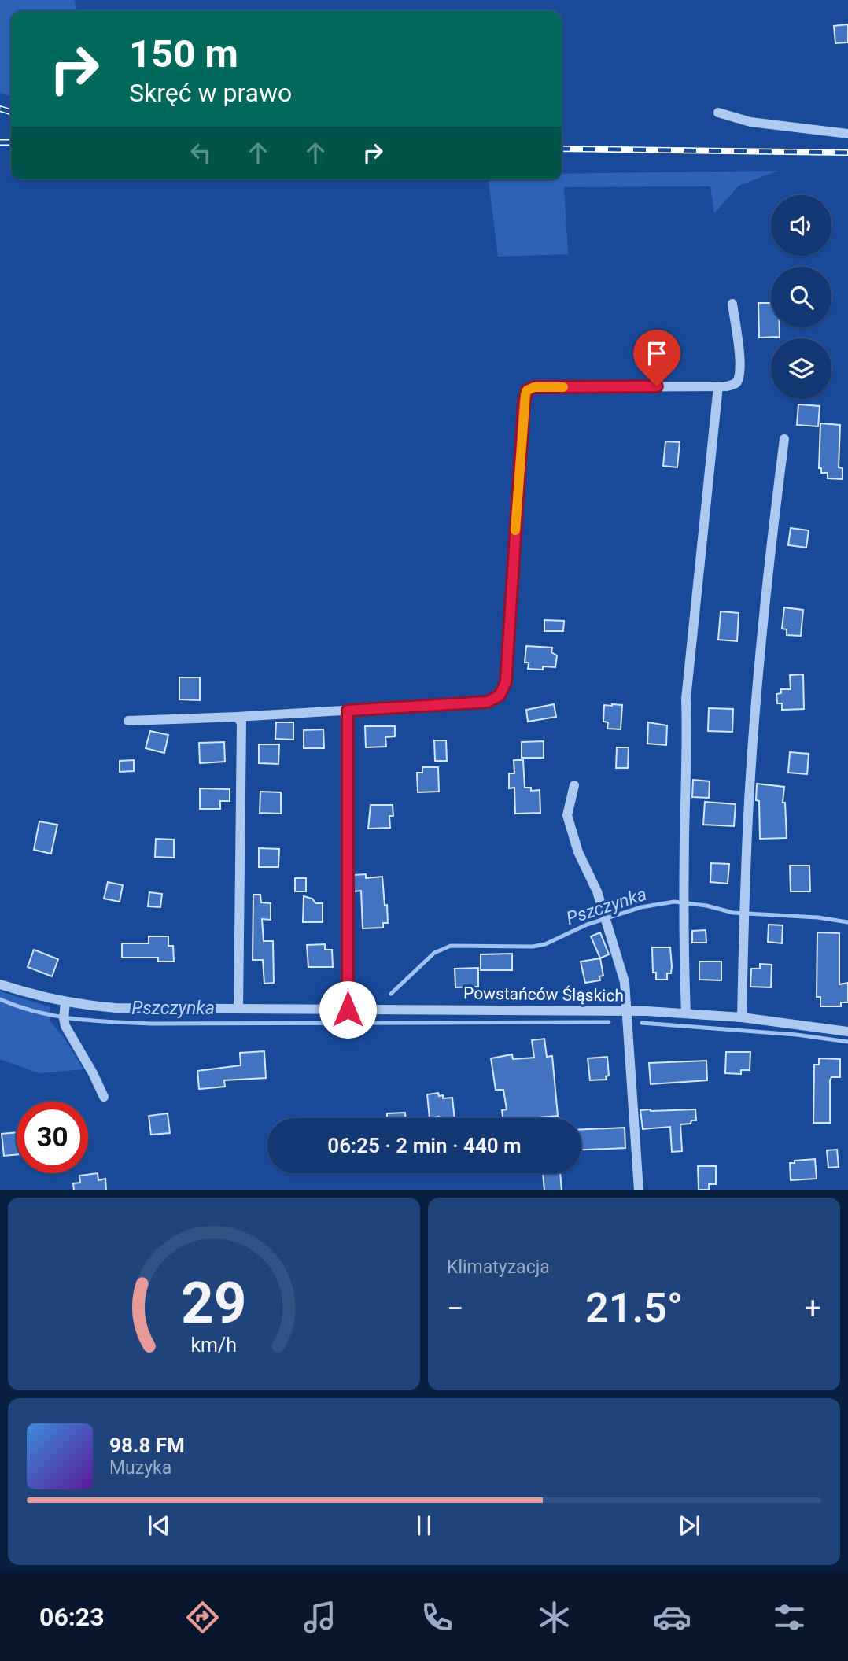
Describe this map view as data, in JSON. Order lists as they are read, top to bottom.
{
  "streets": {
    "street": ["Powstańców Śląskich"]
  },
  "water": ["Pszczynka"],
  "page": {
    "turn": ["150 m", "Skręć w prawo"],
    "limit": "30",
    "trip": "06:25 · 2 min · 440 m",
    "tile": "Klimatyzacja",
    "heat": ["−", "21.5°", "+"],
    "song": ["98.8 FM", "Muzyka"],
    "tabs": "06:23",
    "gauge": ["29", "km/h"]
  }
}
